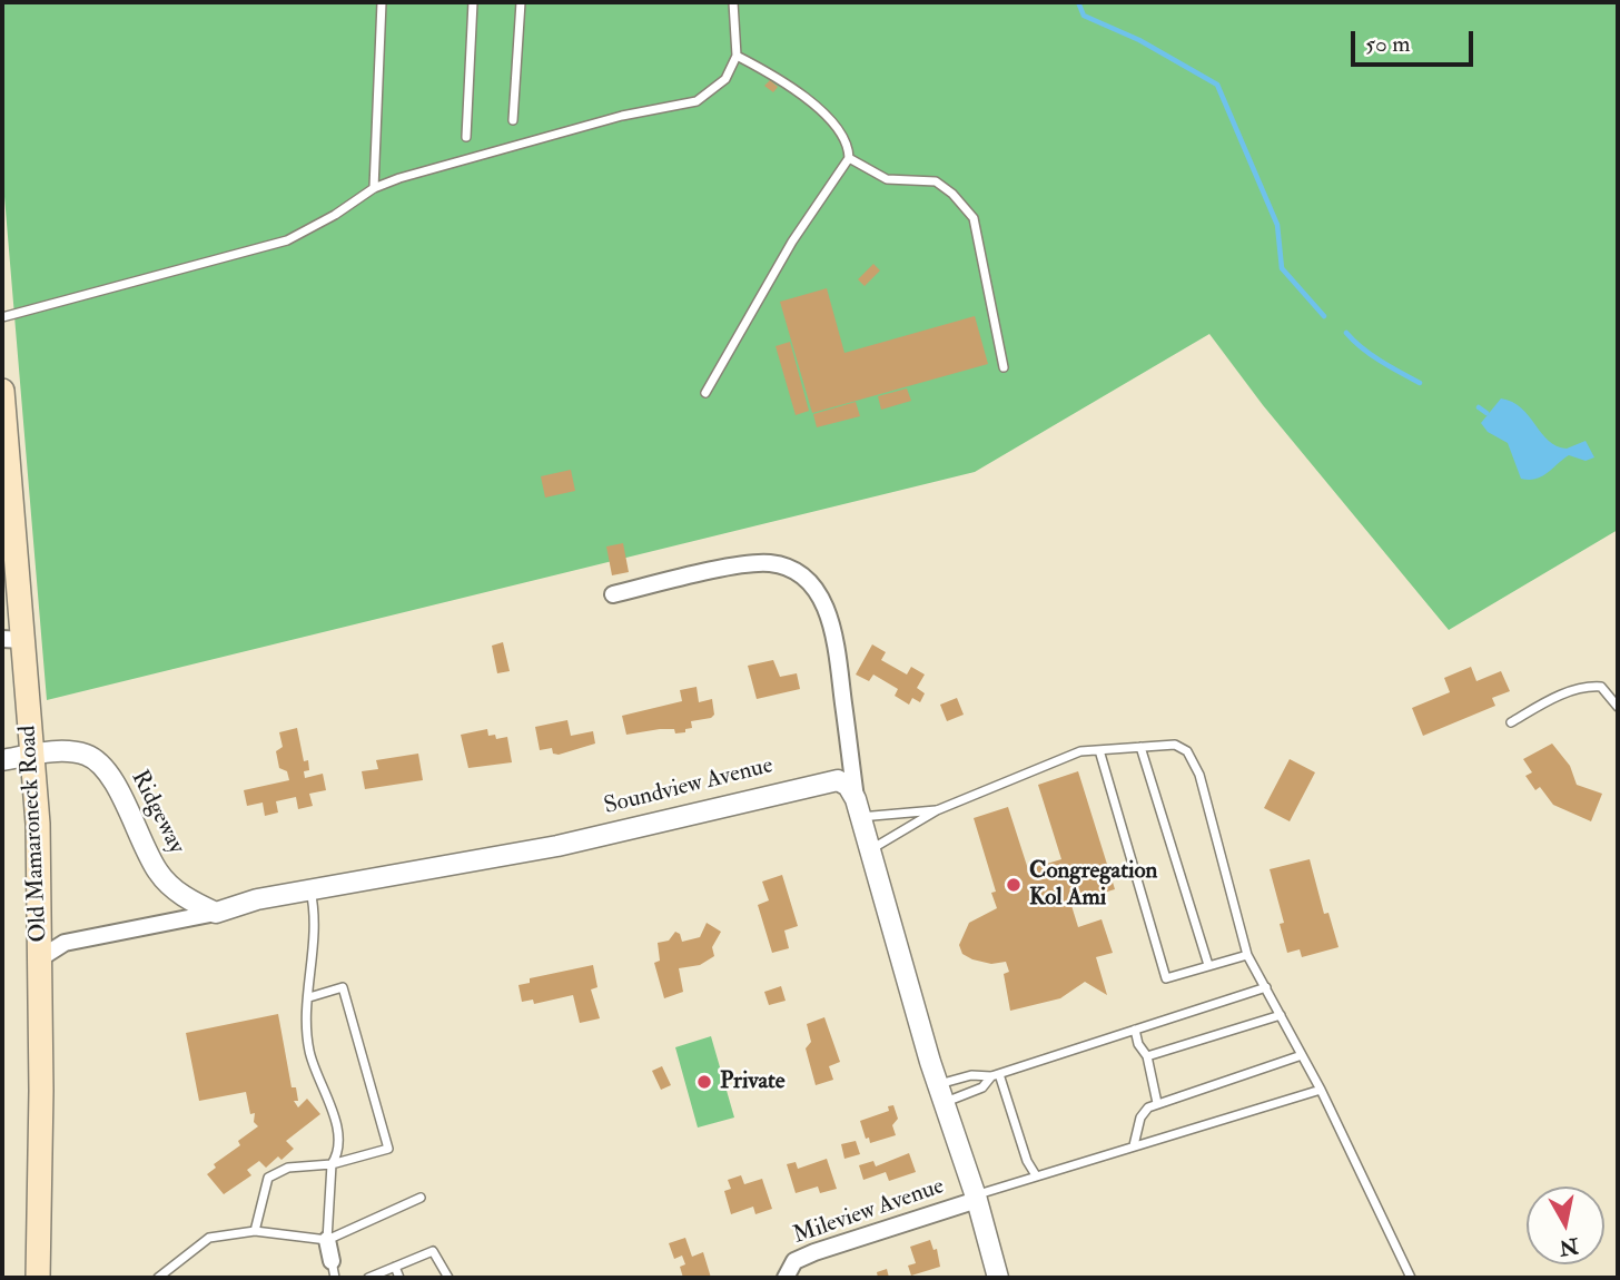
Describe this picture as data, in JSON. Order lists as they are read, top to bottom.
{
  "streets": {
    "main road": ["Old Mamaroneck Road"],
    "street": ["Soundview Avenue", "Ridgeway", "Mileview Avenue"]
  },
  "crossings": [
    ["Soundview Avenue", "Ridgeway"],
    ["Soundview Avenue", "Old Mamaroneck Road"],
    ["Ridgeway", "Old Mamaroneck Road"]
  ],
  "places": ["Congregation Kol Ami", "Private"],
  "scale_bar": "50 m",
  "north": "bottom"
}
